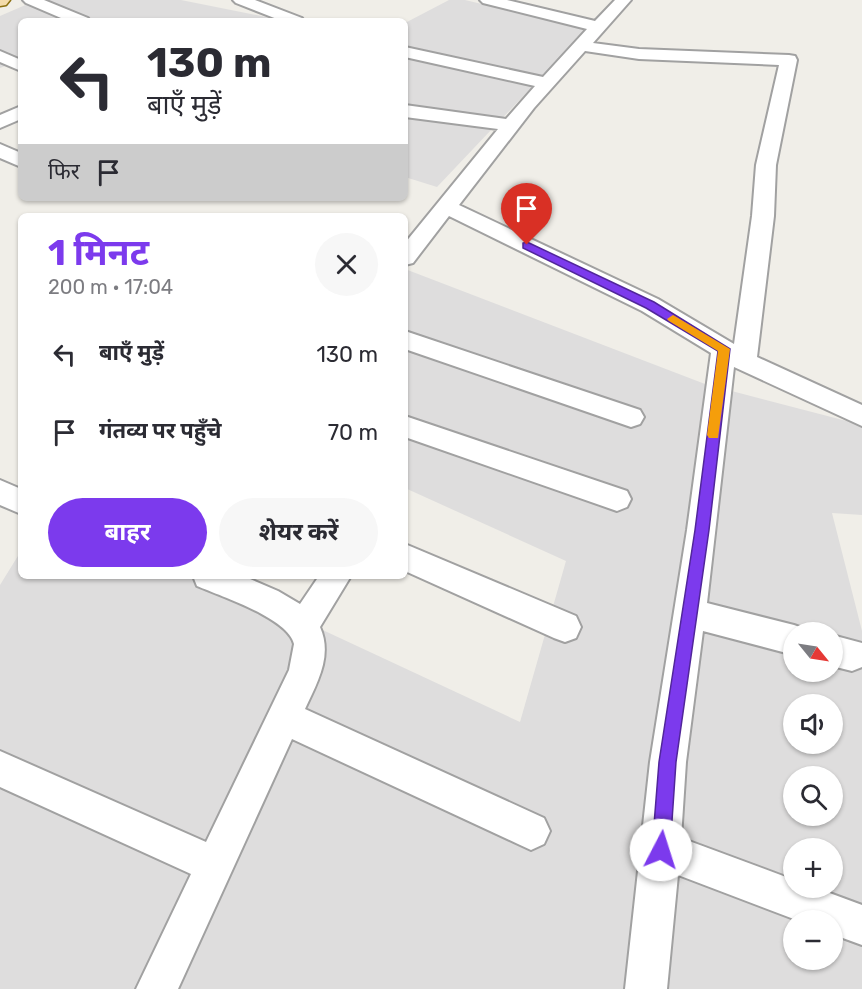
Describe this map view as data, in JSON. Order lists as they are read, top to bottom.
{
  "north": "bottom right",
  "page": {
    "turn": ["130 m", "बाएँ मुड़ें"],
    "then": "फिर",
    "heading": ["1 मिनट", "200 m · 17:04"],
    "list": [
      {
        "name": "बाएँ मुड़ें",
        "value": "130 m"
      },
      {
        "name": "गंतव्य पर पहुँचे",
        "value": "70 m"
      }
    ],
    "buttons": ["बाहर", "शेयर करें"],
    "map_buttons": ["+", "−"]
  }
}
